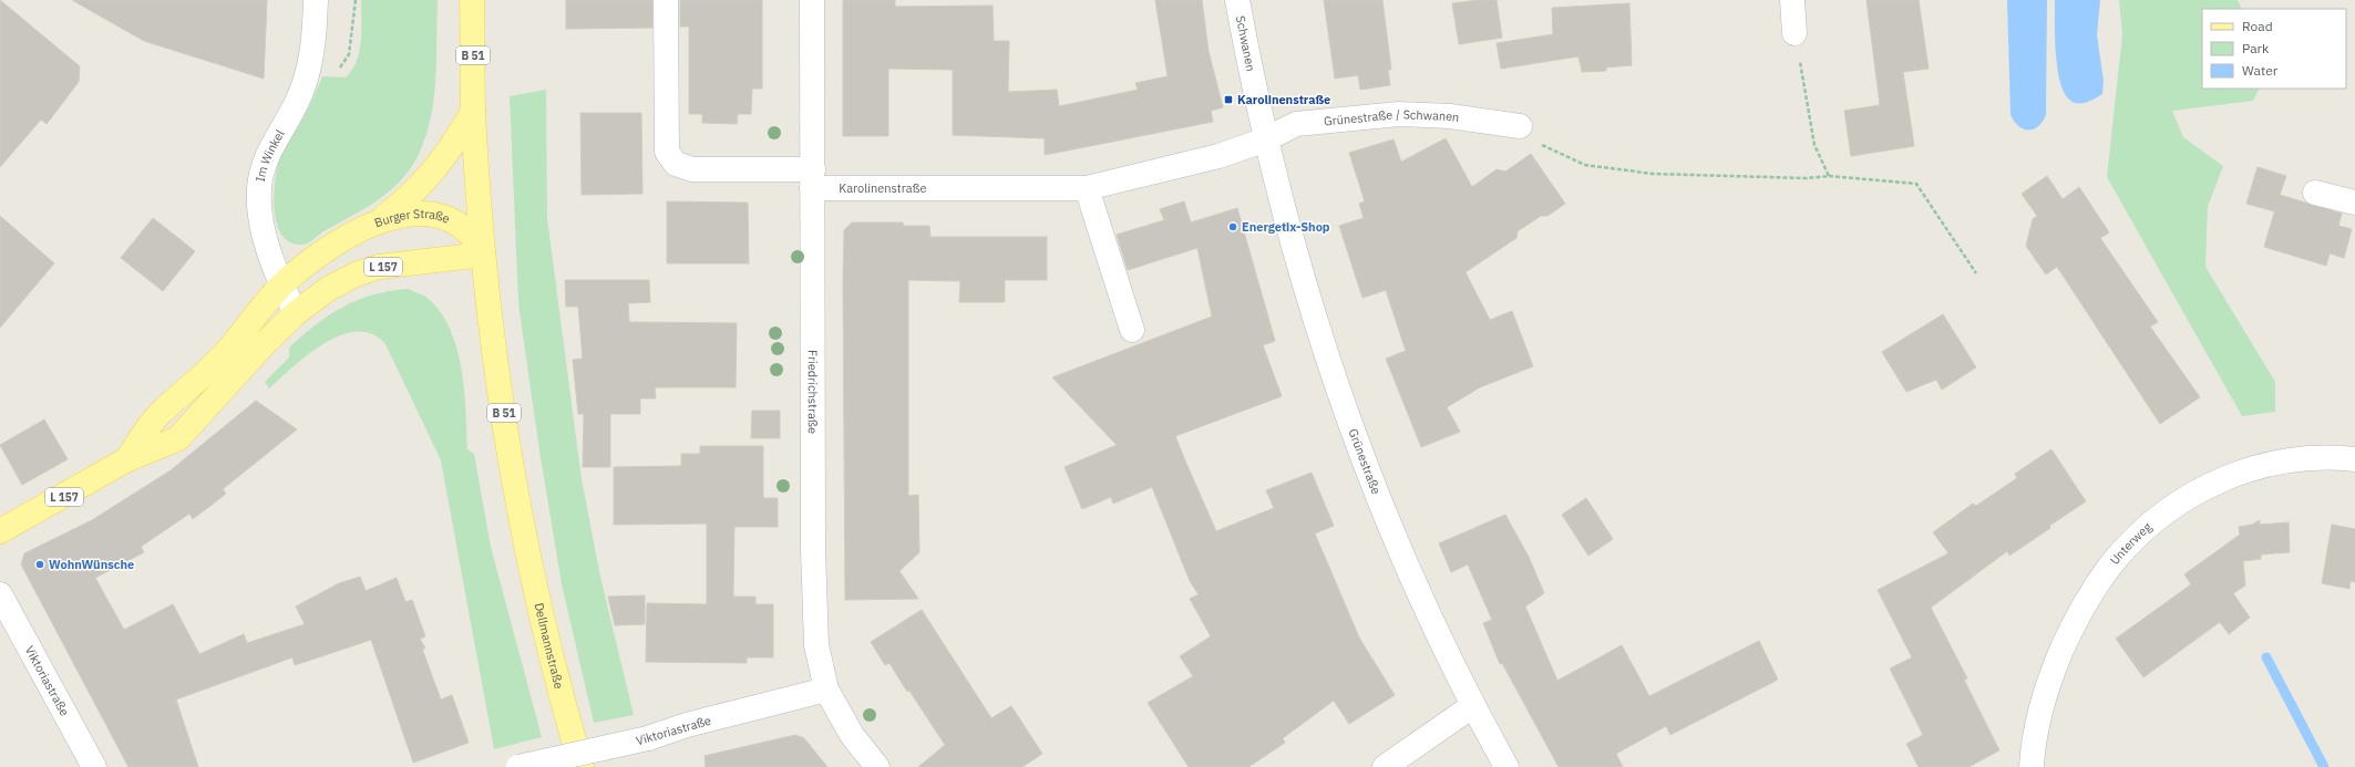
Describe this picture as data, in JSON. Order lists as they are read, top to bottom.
{
  "streets": {
    "main road": [
      "B 51",
      "Burger Straße",
      "L 157",
      "Dellmannstraße"
    ],
    "street": [
      "Schwanen",
      "Grünestraße / Schwanen",
      "Im Winkel",
      "Karolinenstraße",
      "Friedrichstraße",
      "Grünestraße",
      "Unterweg",
      "Viktoriastraße"
    ]
  },
  "crossings": [
    ["Schwanen", "Grünestraße / Schwanen"],
    ["Schwanen", "Karolinenstraße"],
    ["Schwanen", "Grünestraße"],
    ["B 51", "Burger Straße"],
    ["B 51", "Dellmannstraße"],
    ["Grünestraße / Schwanen", "Karolinenstraße"],
    ["Grünestraße / Schwanen", "Grünestraße"],
    ["Im Winkel", "Burger Straße"],
    ["Karolinenstraße", "Friedrichstraße"],
    ["Karolinenstraße", "Grünestraße"],
    ["Burger Straße", "Dellmannstraße"],
    ["Friedrichstraße", "Viktoriastraße"]
  ],
  "places": {
    "transit": ["Karolinenstraße"],
    "other": ["Energetix-Shop", "WohnWünsche"]
  },
  "legend": ["Road", "Park", "Water"]
}
